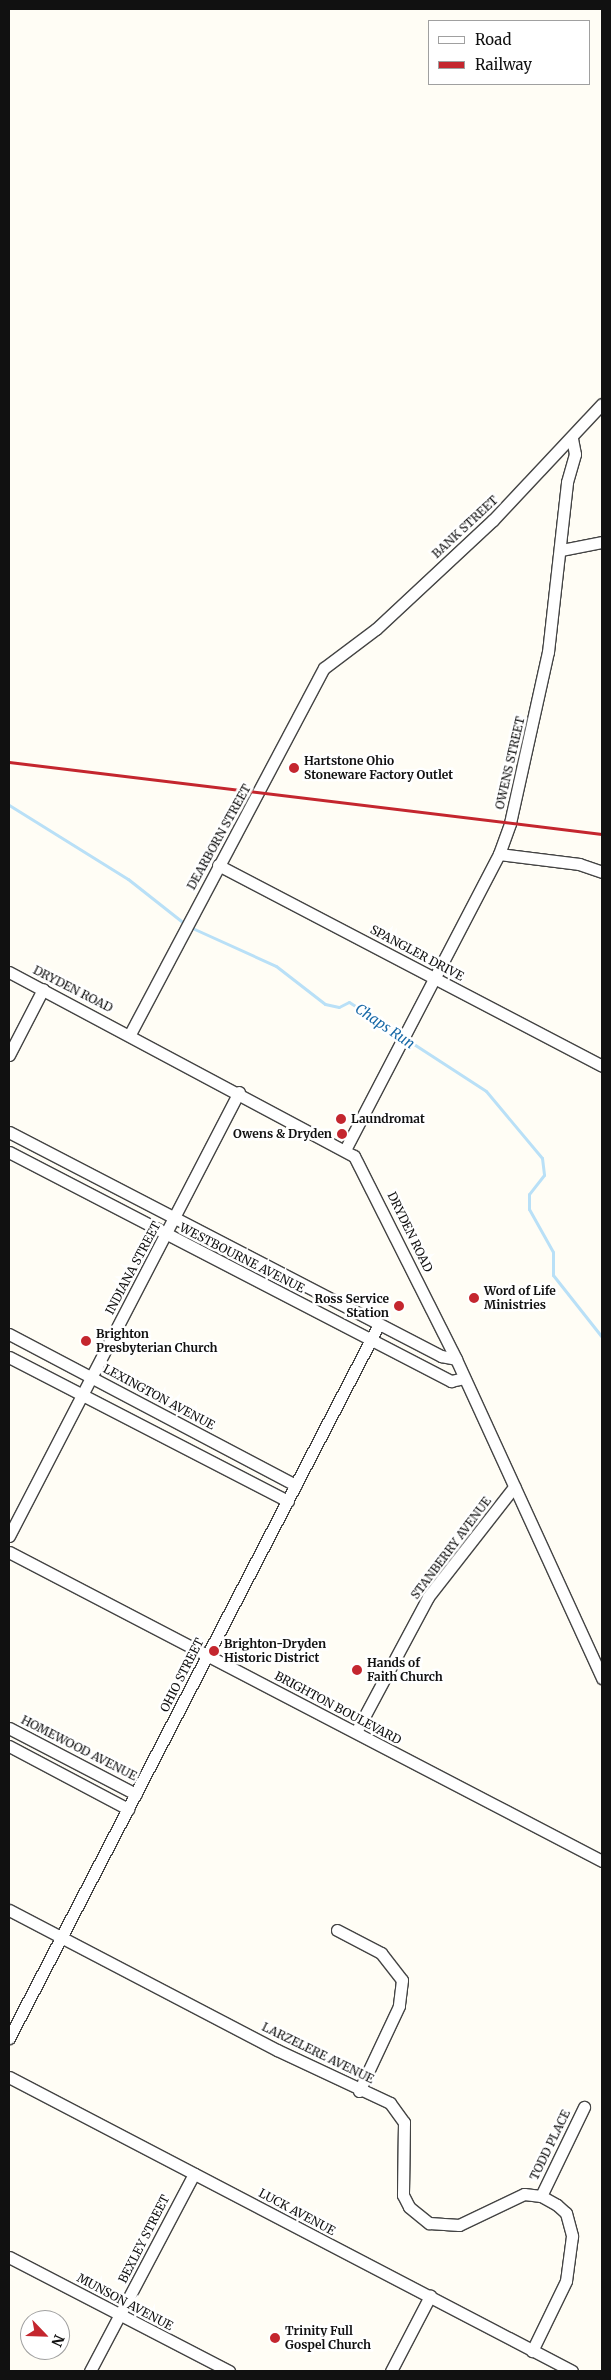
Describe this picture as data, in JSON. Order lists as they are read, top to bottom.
{
  "streets": {
    "street": [
      "BANK STREET",
      "OWENS STREET",
      "DEARBORN STREET",
      "SPANGLER DRIVE",
      "DRYDEN ROAD",
      "WESTBOURNE AVENUE",
      "INDIANA STREET",
      "LEXINGTON AVENUE",
      "STANBERRY AVENUE",
      "OHIO STREET",
      "BRIGHTON BOULEVARD",
      "HOMEWOOD AVENUE",
      "LARZELERE AVENUE",
      "TODD PLACE",
      "LUCK AVENUE",
      "BEXLEY STREET",
      "MUNSON AVENUE"
    ]
  },
  "crossings": [
    ["BANK STREET", "OWENS STREET"],
    ["BANK STREET", "DEARBORN STREET"],
    ["OWENS STREET", "SPANGLER DRIVE"],
    ["OWENS STREET", "DRYDEN ROAD"],
    ["DEARBORN STREET", "SPANGLER DRIVE"],
    ["DEARBORN STREET", "DRYDEN ROAD"],
    ["DRYDEN ROAD", "WESTBOURNE AVENUE"],
    ["DRYDEN ROAD", "INDIANA STREET"],
    ["DRYDEN ROAD", "STANBERRY AVENUE"],
    ["WESTBOURNE AVENUE", "INDIANA STREET"],
    ["WESTBOURNE AVENUE", "OHIO STREET"],
    ["INDIANA STREET", "LEXINGTON AVENUE"],
    ["LEXINGTON AVENUE", "OHIO STREET"],
    ["STANBERRY AVENUE", "BRIGHTON BOULEVARD"],
    ["OHIO STREET", "BRIGHTON BOULEVARD"],
    ["OHIO STREET", "HOMEWOOD AVENUE"],
    ["OHIO STREET", "LARZELERE AVENUE"],
    ["LARZELERE AVENUE", "TODD PLACE"],
    ["LUCK AVENUE", "BEXLEY STREET"],
    ["BEXLEY STREET", "MUNSON AVENUE"]
  ],
  "water": ["Chaps Run"],
  "places": [
    "Hartstone Ohio Stoneware Factory Outlet",
    "Laundromat",
    "Owens & Dryden",
    "Word of Life Ministries",
    "Ross Service Station",
    "Brighton Presbyterian Church",
    "Brighton-Dryden Historic District",
    "Hands of Faith Church",
    "Trinity Full Gospel Church"
  ],
  "legend": ["Road", "Railway"],
  "north": "bottom right"
}
